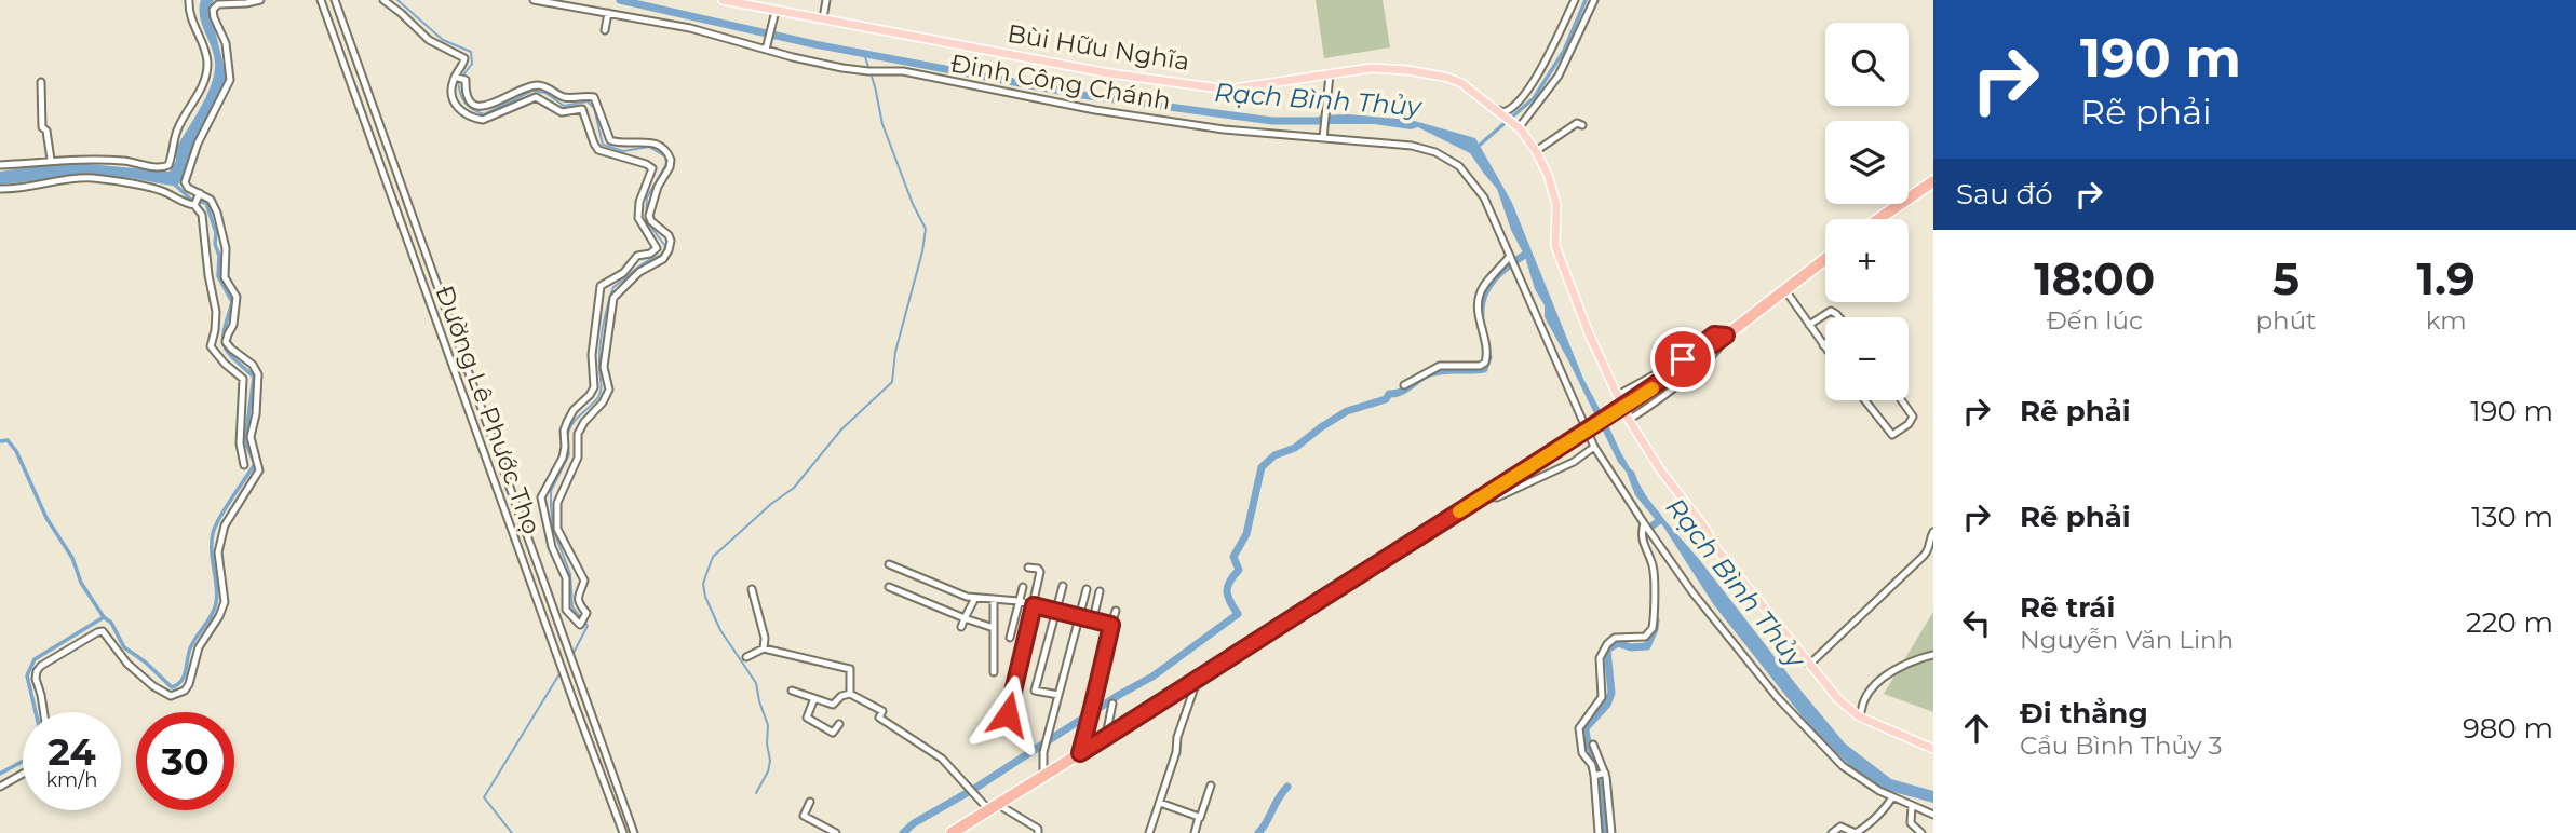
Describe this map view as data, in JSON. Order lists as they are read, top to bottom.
{
  "streets": {
    "main road": ["Bùi Hữu Nghĩa"],
    "street": ["Đinh Công Chánh", "Đường Lê Phước Thọ"]
  },
  "water": ["Rạch Bình Thủy"],
  "page": {
    "turn": ["190 m", "Rẽ phải"],
    "map_buttons": ["+", "−"],
    "then": "Sau đó",
    "eta": [
      "18:00",
      "Đến lúc",
      "5",
      "phút",
      "1.9",
      "km"
    ],
    "list": [
      {
        "name": "Rẽ phải",
        "value": "190 m"
      },
      {
        "name": "Rẽ phải",
        "value": "130 m"
      },
      {
        "name": "Rẽ trái",
        "note": "Nguyễn Văn Linh",
        "value": "220 m"
      },
      {
        "name": "Đi thẳng",
        "note": "Cầu Bình Thủy 3",
        "value": "980 m"
      }
    ],
    "speed": "24 km/h",
    "limit": "30"
  }
}
